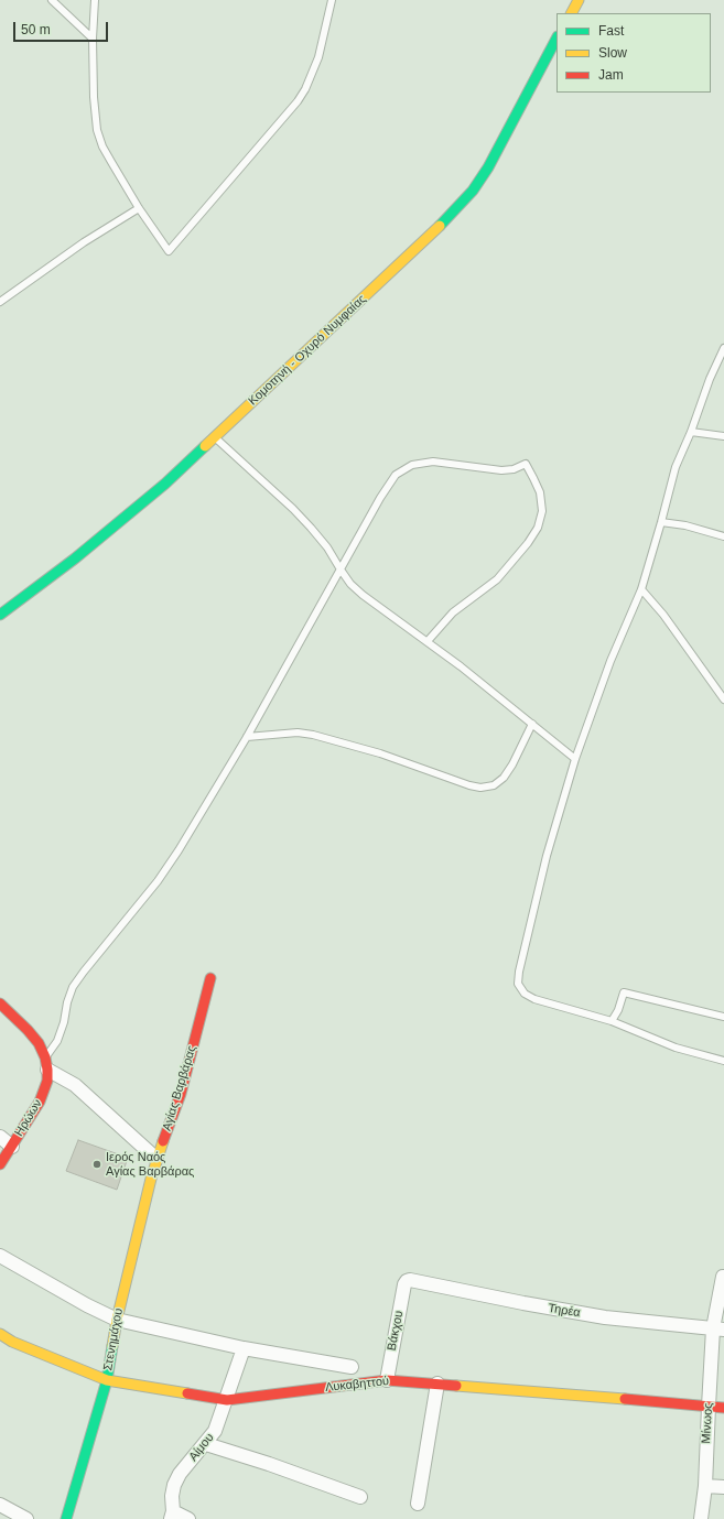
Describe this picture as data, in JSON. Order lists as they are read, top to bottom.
{
  "streets": {
    "street": [
      "Κομοτηνή - Οχυρό Νυμφαίας",
      "Αγίας Βαρβάρας",
      "Ηρώων",
      "Τηρέα",
      "Βάκχου",
      "Στενημάχου",
      "Λυκαβηττού",
      "Μίνωος",
      "Αίμου"
    ]
  },
  "crossings": [
    ["Αγίας Βαρβάρας", "Στενημάχου"],
    ["Τηρέα", "Βάκχου"],
    ["Τηρέα", "Μίνωος"],
    ["Βάκχου", "Λυκαβηττού"],
    ["Στενημάχου", "Λυκαβηττού"],
    ["Λυκαβηττού", "Μίνωος"],
    ["Λυκαβηττού", "Αίμου"]
  ],
  "places": ["Ιερός Ναός Αγίας Βαρβάρας"],
  "legend": ["Fast", "Slow", "Jam"],
  "scale_bar": "50 m"
}
